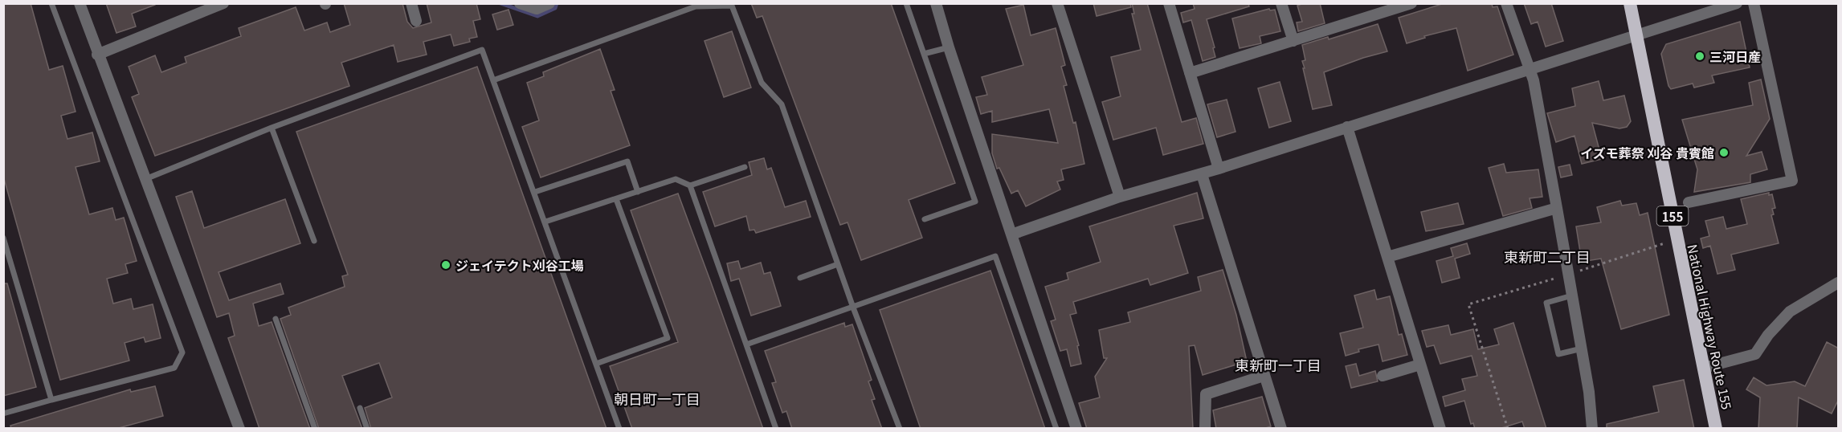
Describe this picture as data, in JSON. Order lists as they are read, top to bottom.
{
  "streets": {
    "highway": ["155", "National Highway Route 155"]
  },
  "districts": ["東新町二丁目", "東新町一丁目", "朝日町一丁目"],
  "places": ["三河日産", "イズモ葬祭 刈谷 貴賓館", "ジェイテクト刈谷工場"]
}
